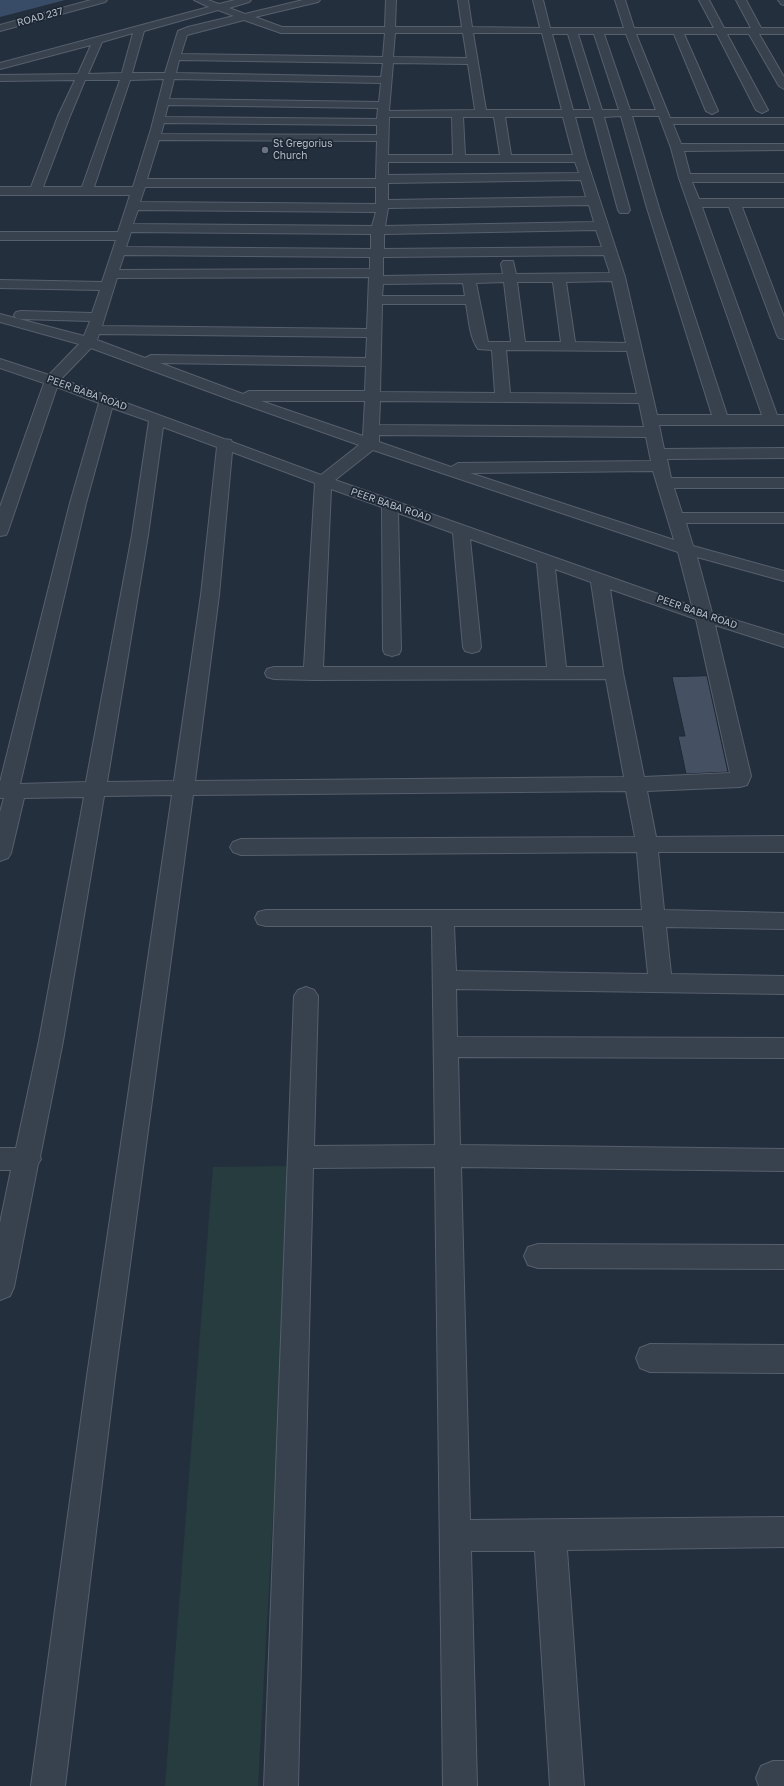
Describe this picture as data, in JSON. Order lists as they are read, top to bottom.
{
  "streets": {
    "street": ["ROAD 237", "PEER BABA ROAD"]
  },
  "places": ["St Gregorius Church"]
}
